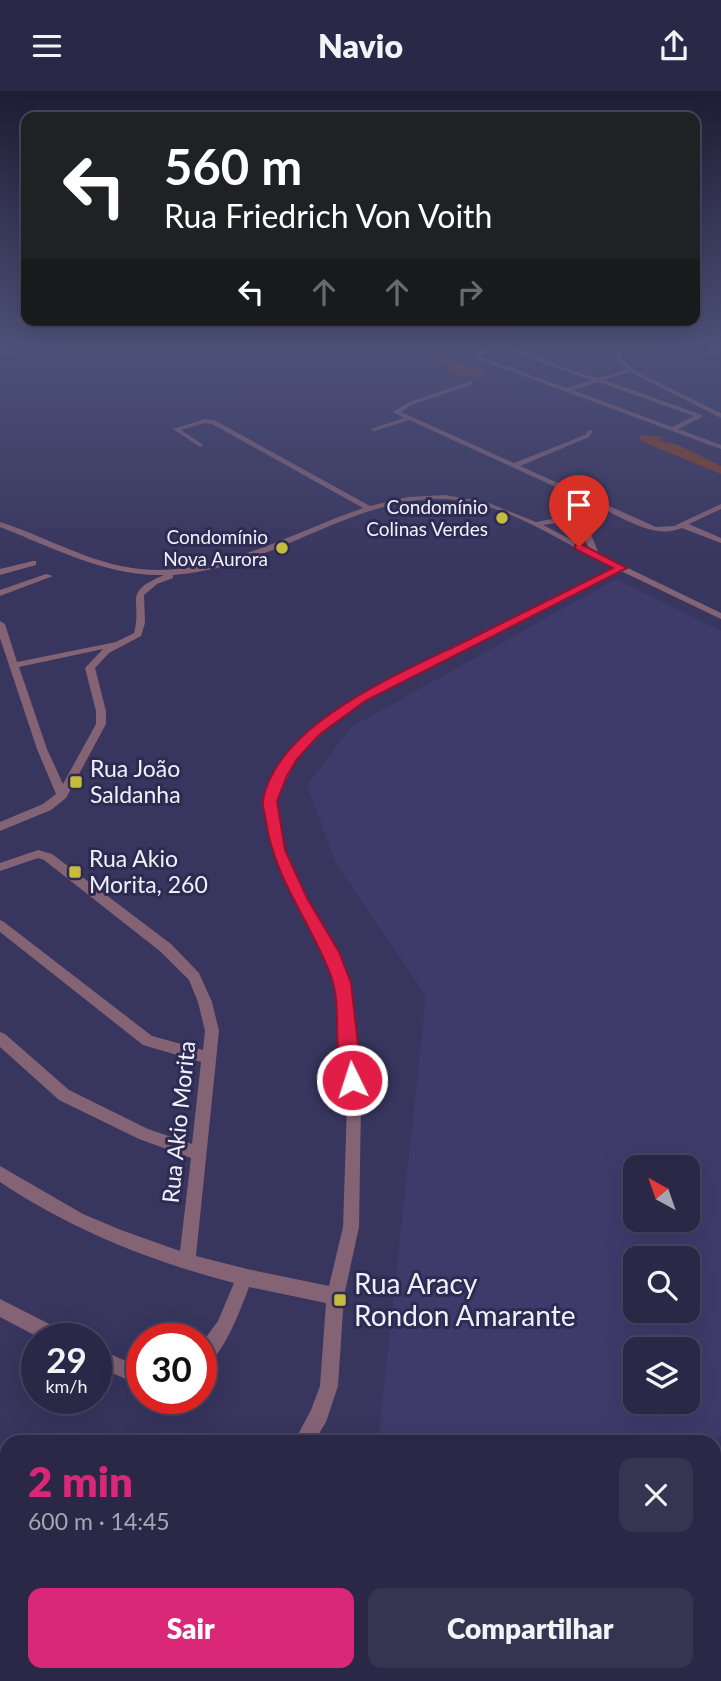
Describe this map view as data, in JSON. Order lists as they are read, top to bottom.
{
  "streets": {
    "street": ["Rua Akio Morita"]
  },
  "places": {
    "other": ["Condomínio Colinas Verdes", "Condomínio Nova Aurora"],
    "transit": ["Rua João Saldanha", "Rua Akio Morita, 260", "Rua Aracy Rondon Amarante"]
  },
  "north": "top left",
  "page": {
    "header": "Navio",
    "turn": ["560 m", "Rua Friedrich Von Voith"],
    "speed": "29 km/h",
    "limit": "30",
    "heading": ["2 min", "600 m · 14:45"],
    "buttons": ["Sair", "Compartilhar"]
  }
}
